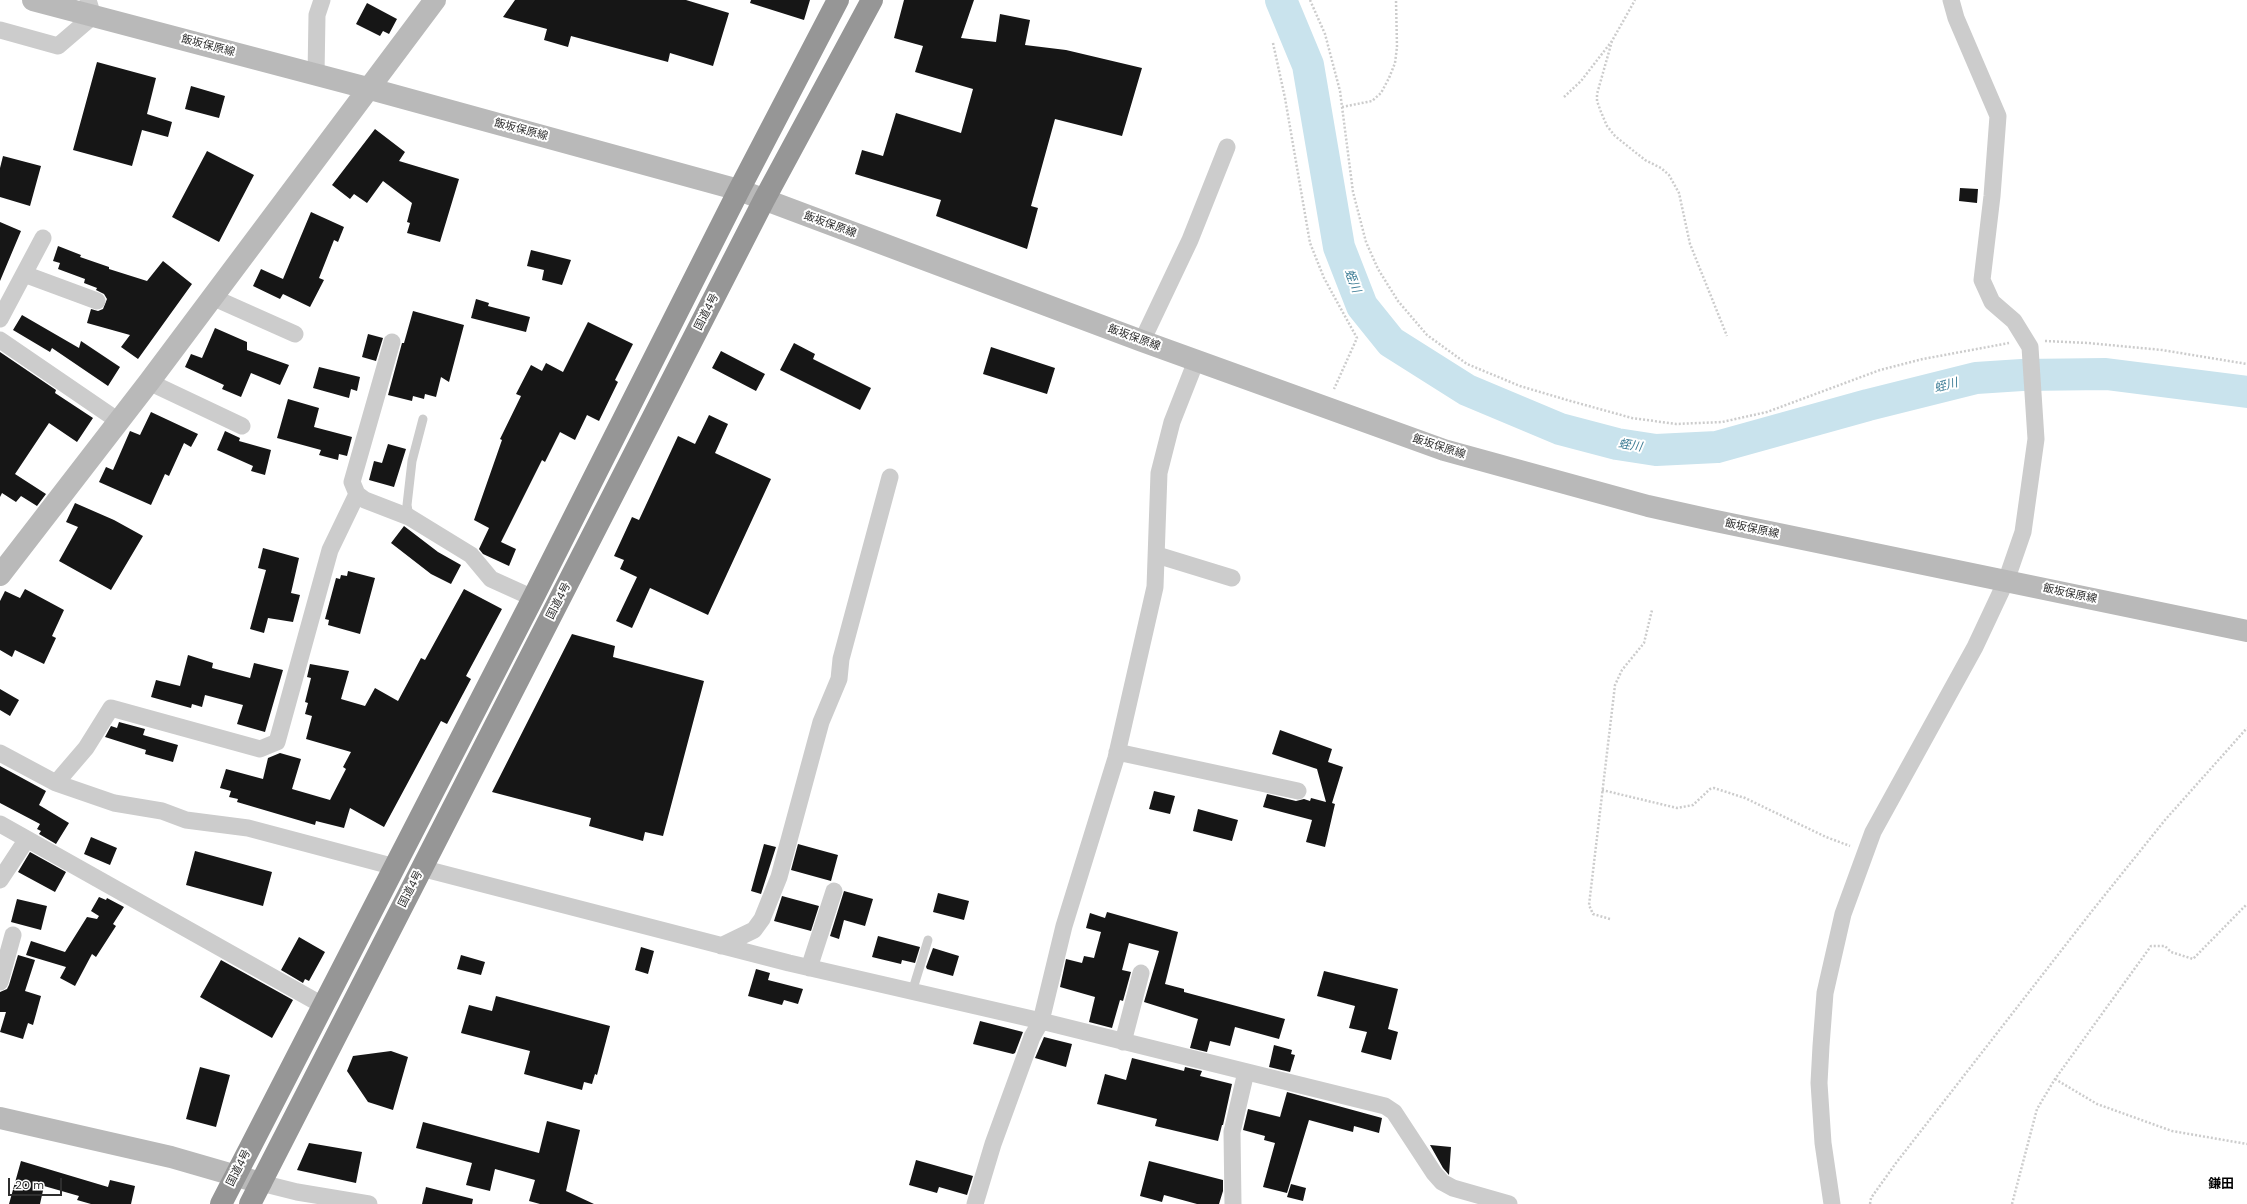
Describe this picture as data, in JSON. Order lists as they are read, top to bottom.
{
  "streets": {
    "highway": ["国道4号"],
    "main road": ["飯坂保原線"]
  },
  "crossings": [
    ["飯坂保原線", "国道4号"]
  ],
  "districts": ["鎌田"],
  "water": ["蛭川"],
  "scale_bar": "20 m"
}
